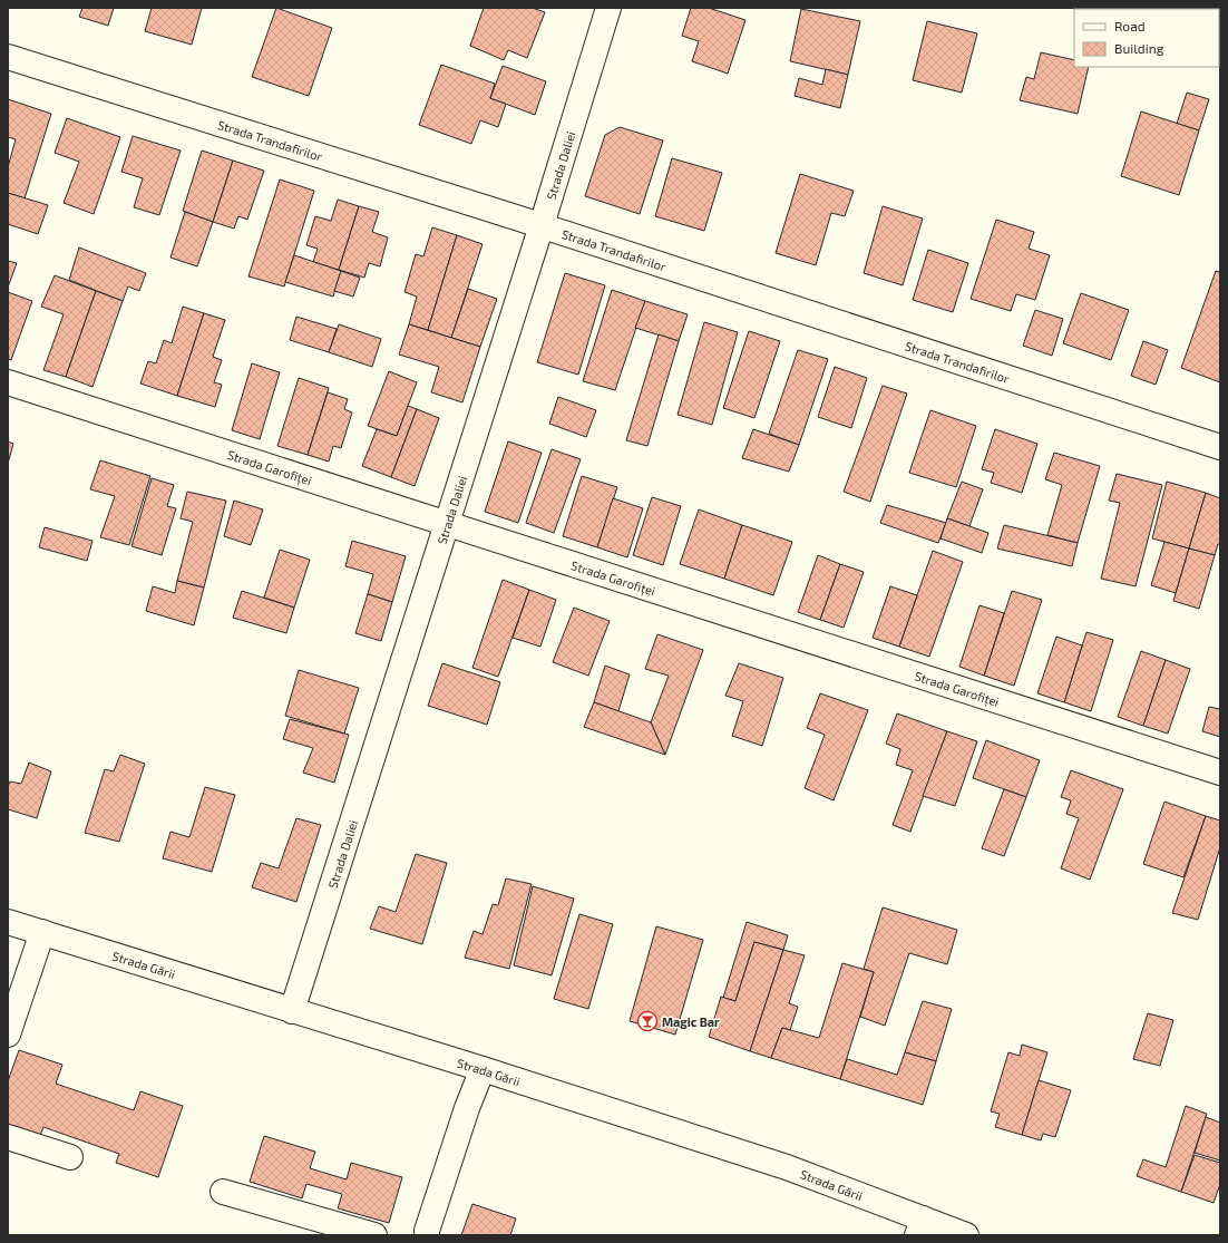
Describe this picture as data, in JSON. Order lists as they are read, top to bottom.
{
  "streets": {
    "street": [
      "Strada Trandafirilor",
      "Strada Daliei",
      "Strada Garofiței",
      "Strada Gării"
    ]
  },
  "crossings": [
    ["Strada Trandafirilor", "Strada Daliei"],
    ["Strada Daliei", "Strada Garofiței"],
    ["Strada Daliei", "Strada Gării"]
  ],
  "places": {
    "bar": ["Magic Bar"]
  },
  "legend": ["Road", "Building"]
}
